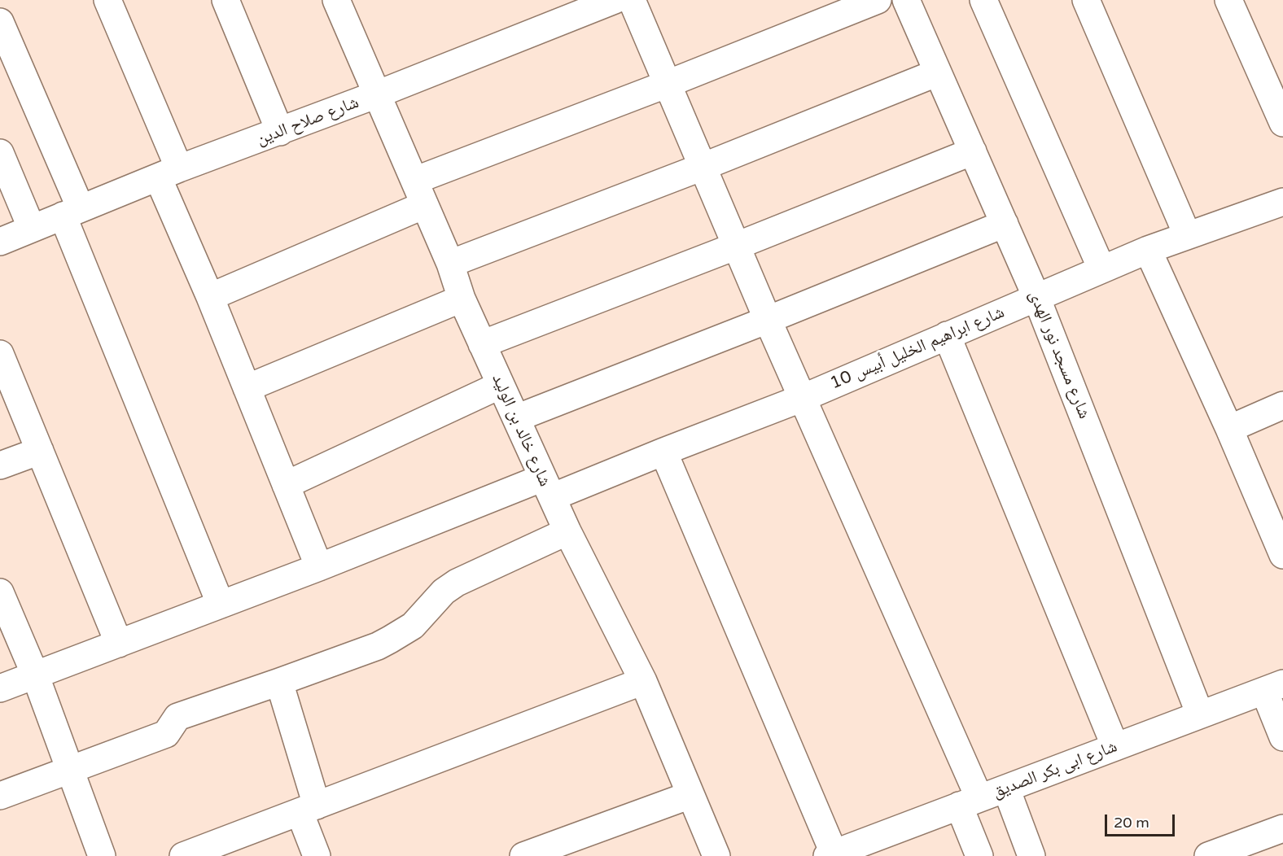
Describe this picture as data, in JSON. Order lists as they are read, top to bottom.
{
  "streets": {
    "street": [
      "شارع صلاح الدين",
      "شارع ابراهيم الخليل أبيس 10",
      "شارع مسجد نور الهدى",
      "شارع خالد بن الوليد",
      "شارع ابى بكر الصديق"
    ]
  },
  "crossings": [
    ["شارع صلاح الدين", "شارع خالد بن الوليد"],
    ["شارع ابراهيم الخليل أبيس 10", "شارع مسجد نور الهدى"],
    ["شارع ابراهيم الخليل أبيس 10", "شارع خالد بن الوليد"],
    ["شارع مسجد نور الهدى", "شارع ابى بكر الصديق"]
  ],
  "scale_bar": "20 m"
}
